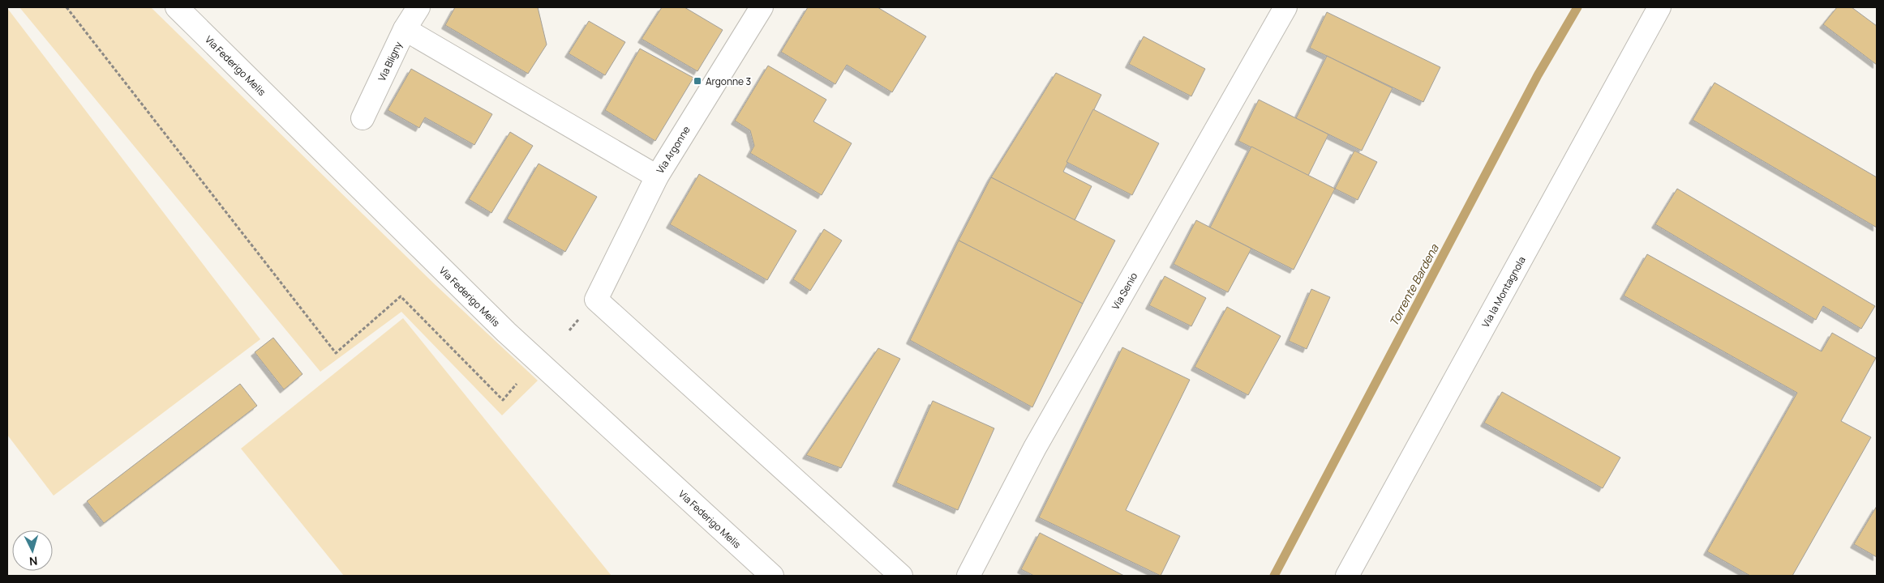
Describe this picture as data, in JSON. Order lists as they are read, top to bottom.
{
  "streets": {
    "street": [
      "Via Bligny",
      "Via Federigo Melis",
      "Via Argonne",
      "Via Senio",
      "Via la Montagnola"
    ]
  },
  "water": ["Torrente Bardena"],
  "places": {
    "transit": ["Argonne 3"]
  },
  "north": "bottom"
}
